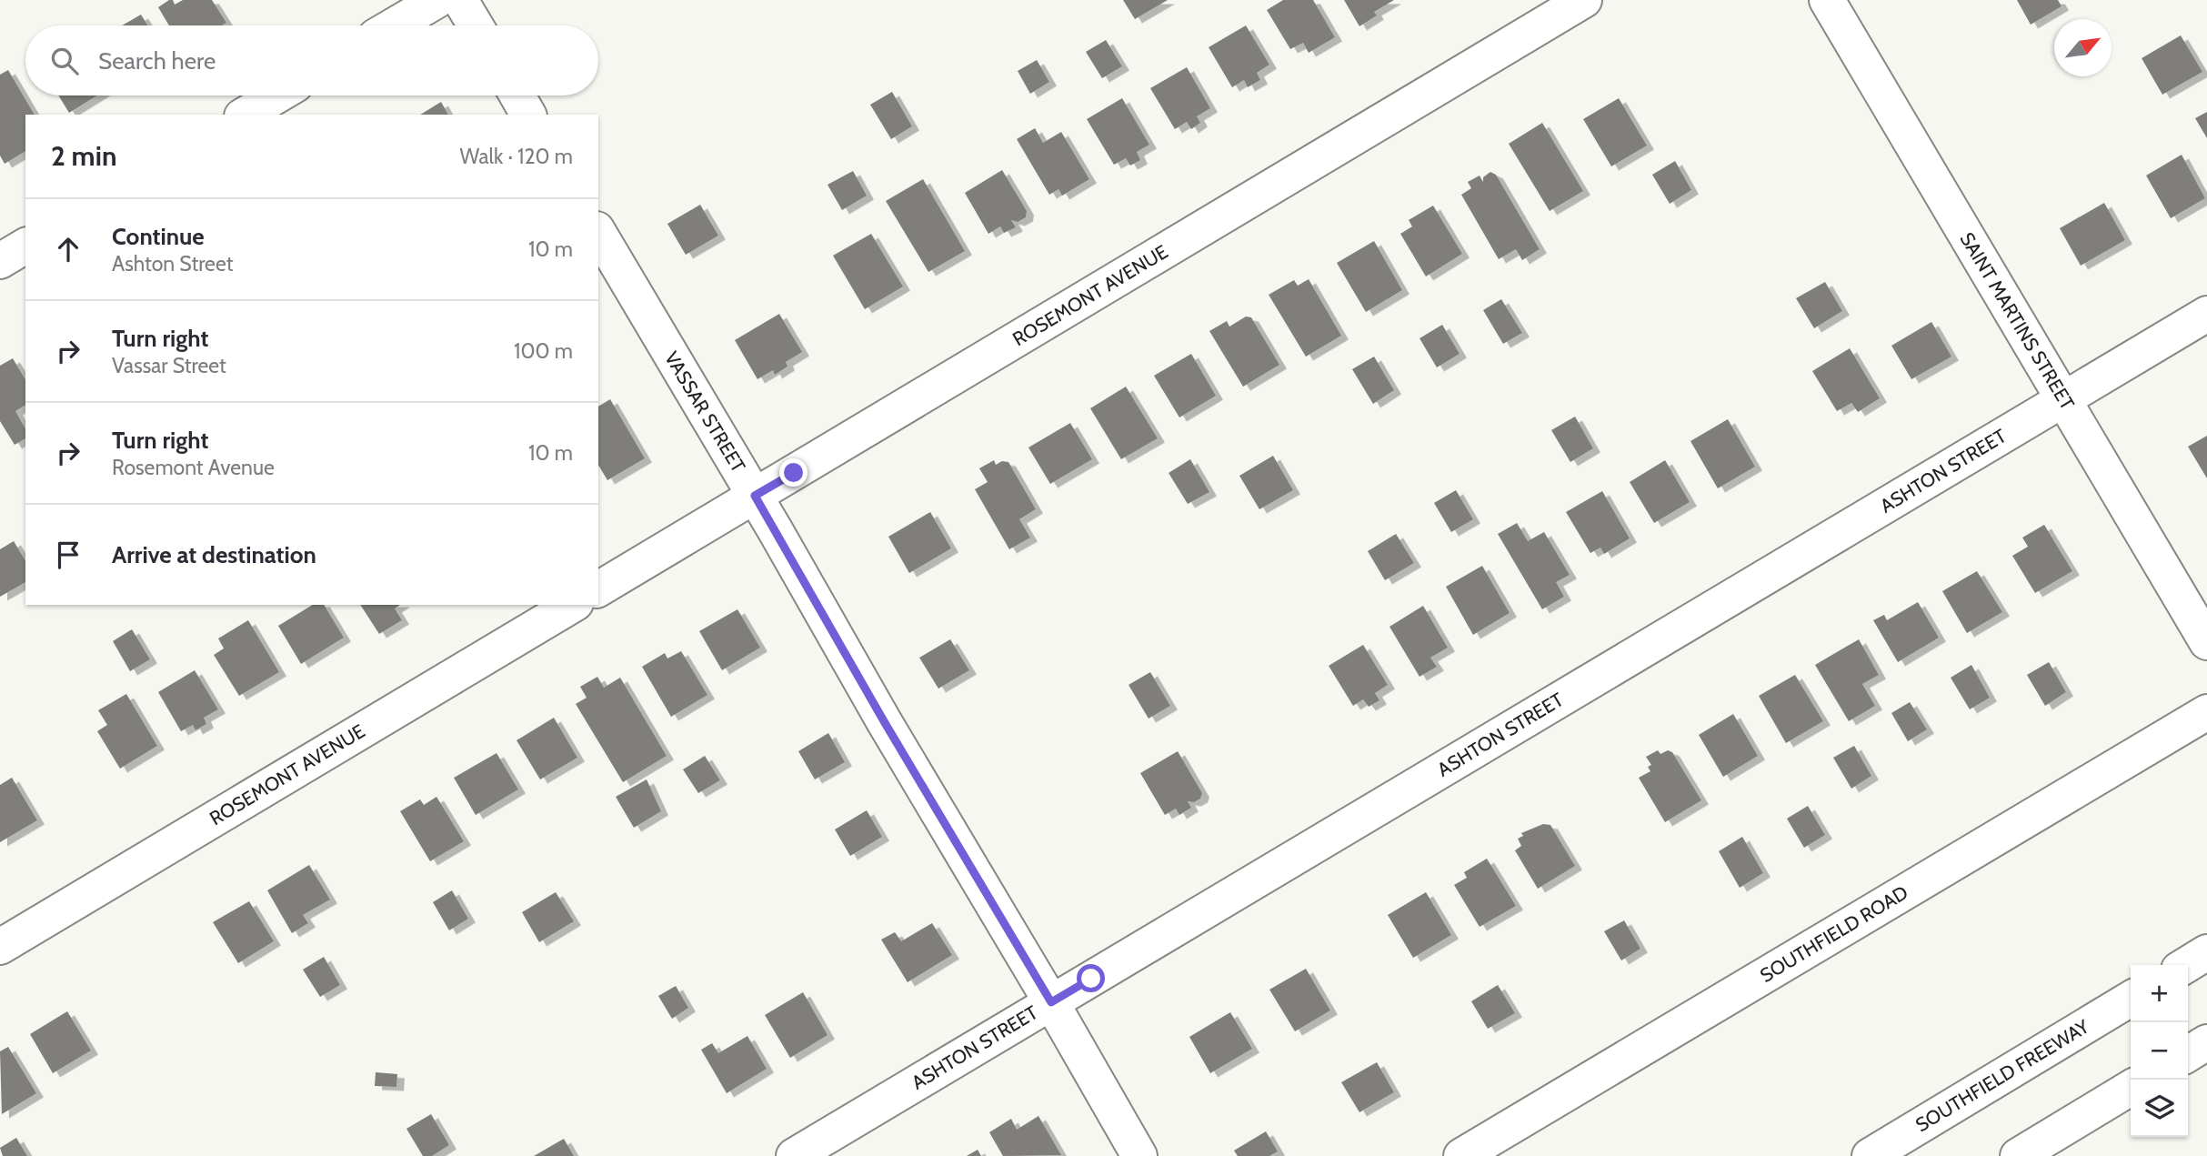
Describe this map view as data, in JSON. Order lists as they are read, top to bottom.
{
  "streets": {
    "main road": [
      "ROSEMONT AVENUE",
      "SAINT MARTINS STREET",
      "VASSAR STREET",
      "ASHTON STREET",
      "SOUTHFIELD ROAD",
      "SOUTHFIELD FREEWAY"
    ]
  },
  "crossings": [
    ["ROSEMONT AVENUE", "VASSAR STREET"],
    ["SAINT MARTINS STREET", "ASHTON STREET"],
    ["VASSAR STREET", "ASHTON STREET"]
  ],
  "north": "top right",
  "page": {
    "search": "Search here",
    "heading": ["2 min", "Walk · 120 m"],
    "list": [
      ["Continue", "Ashton Street", "10 m"],
      ["Turn right", "Vassar Street", "100 m"],
      ["Turn right", "Rosemont Avenue", "10 m"],
      "Arrive at destination"
    ],
    "map_buttons": ["+", "−"]
  }
}
